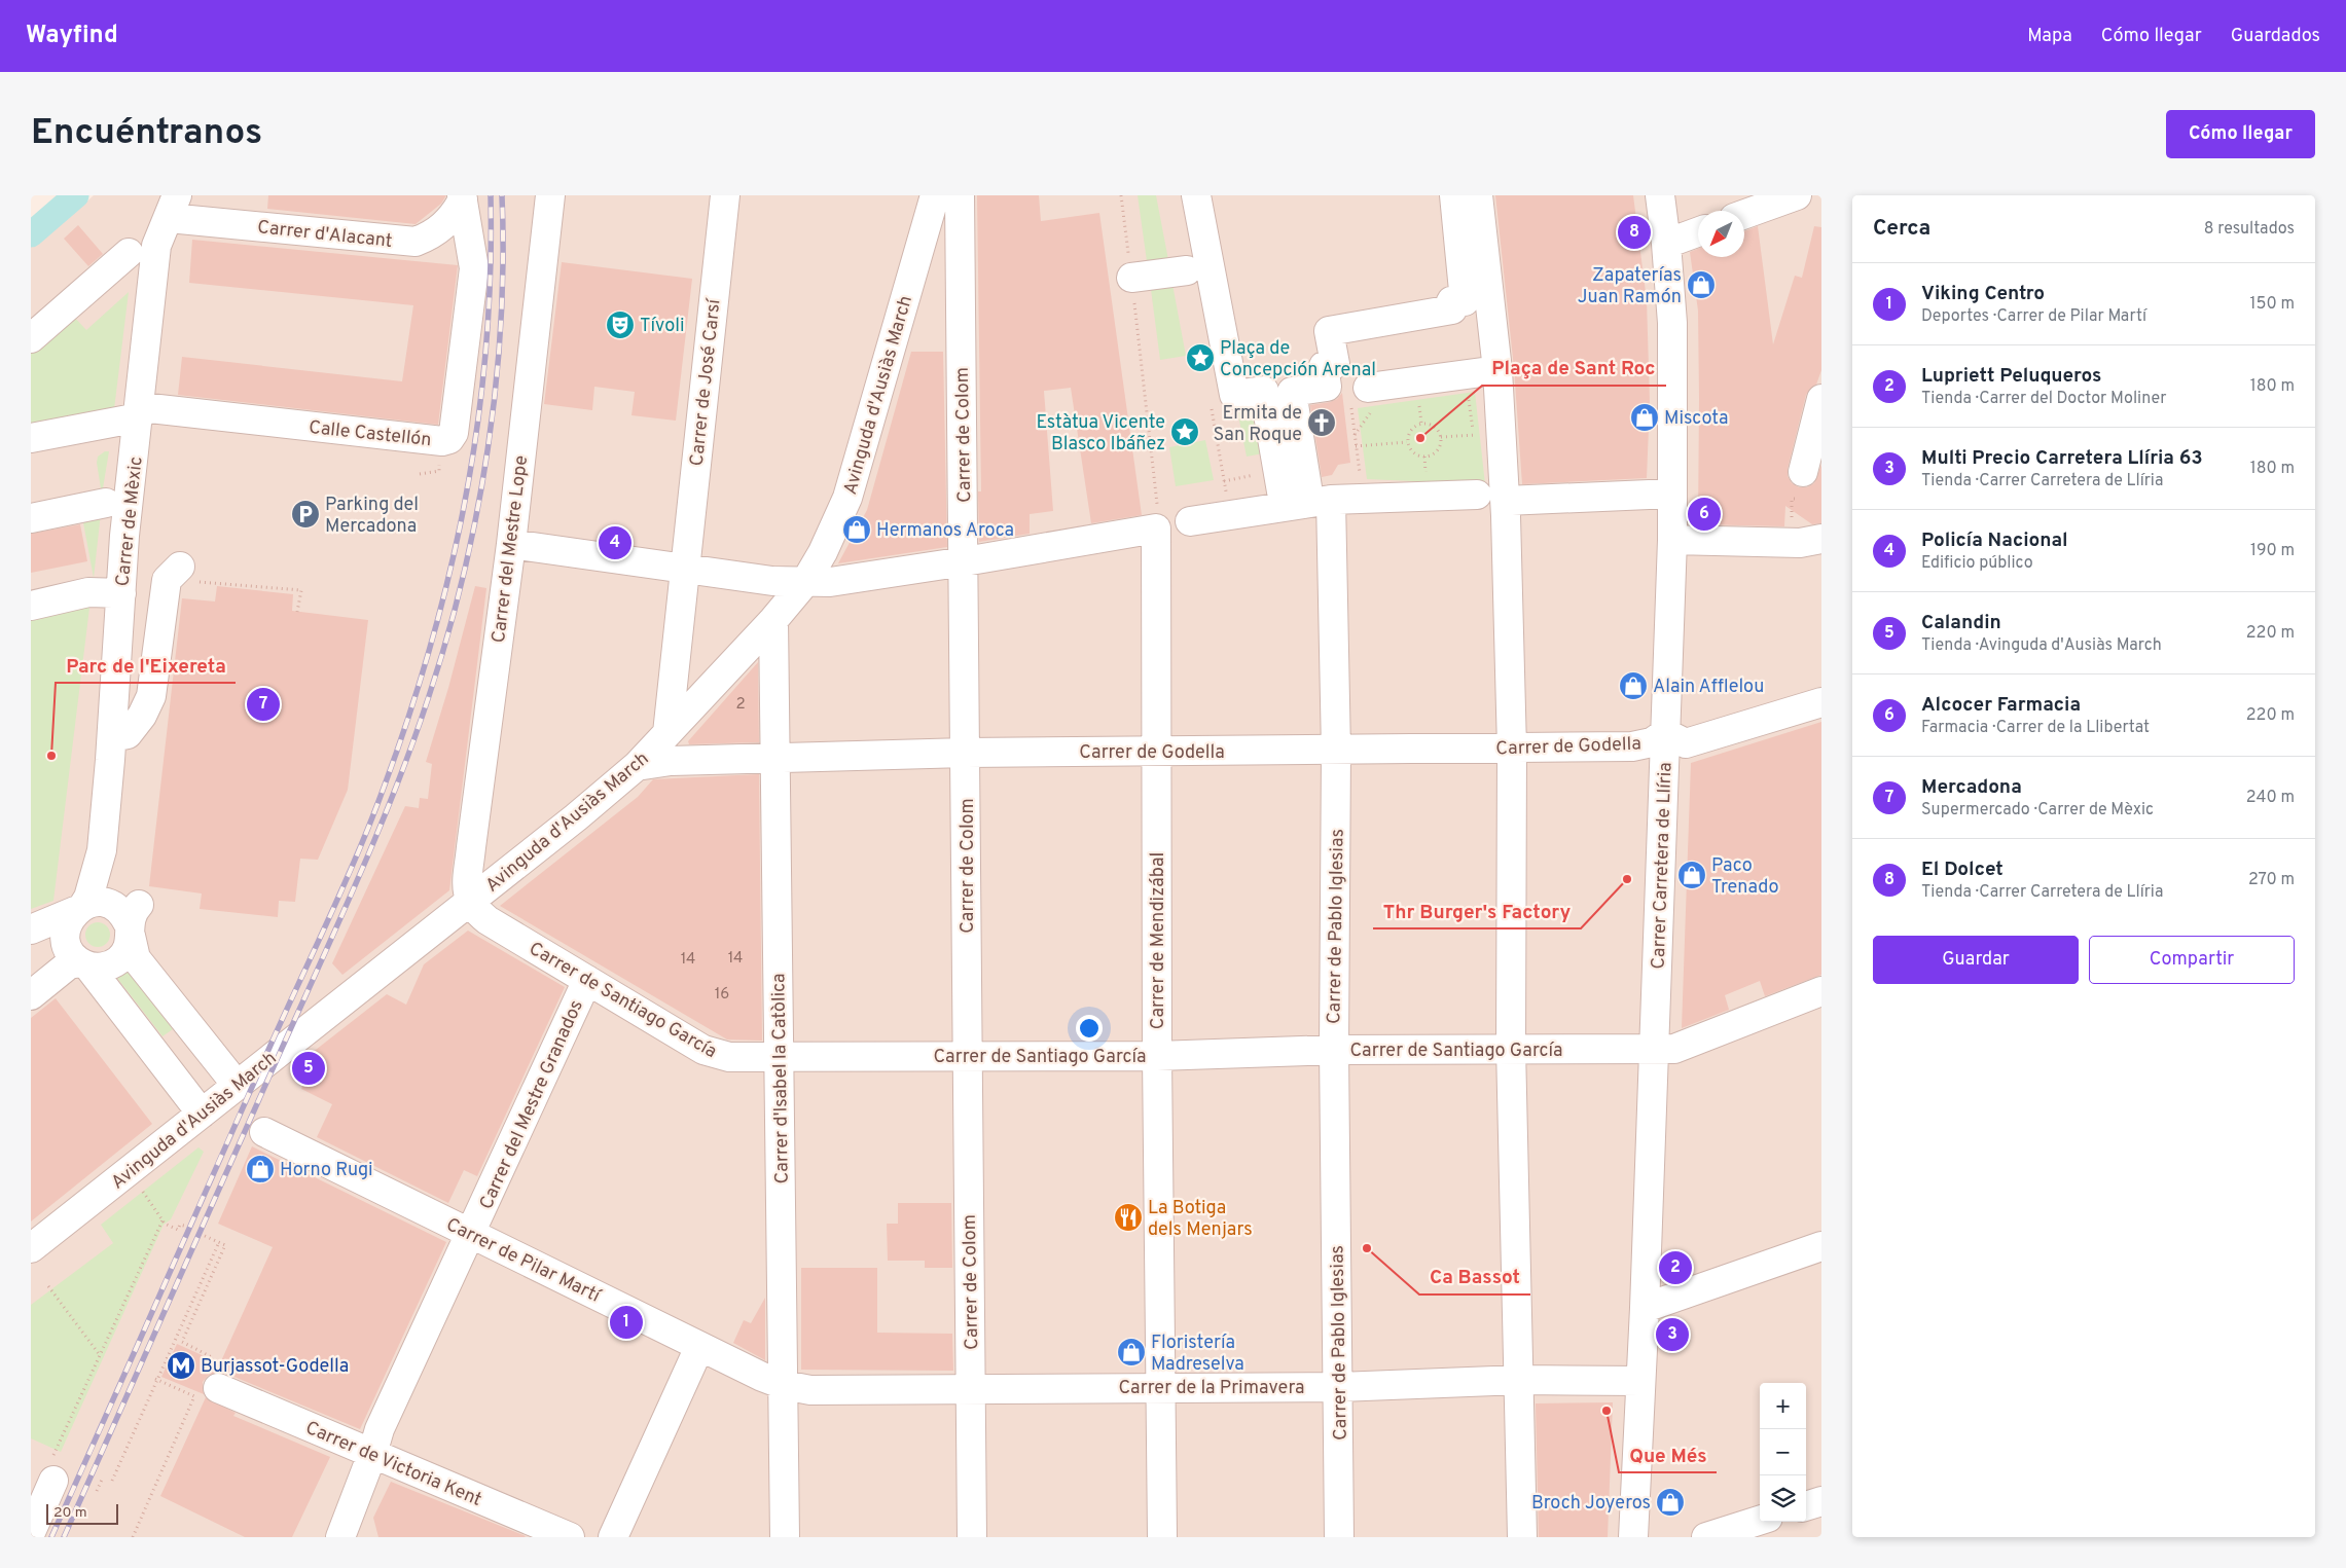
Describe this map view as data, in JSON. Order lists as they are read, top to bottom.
{
  "streets": {
    "street": [
      "Carrer d'Alacant",
      "Carrer de José Carsí",
      "Avinguda d'Ausiàs March",
      "Calle Castellón",
      "Carrer de Colom",
      "Carrer de Mèxic",
      "Carrer del Mestre Lope",
      "Carrer de Godella",
      "Carrer Carretera de Llíria",
      "Carrer de Pablo Iglesias",
      "Carrer de Mendizábal",
      "Carrer de Santiago García",
      "Carrer d'Isabel la Catòlica",
      "Carrer del Mestre Granados",
      "Carrer de Pilar Martí",
      "Carrer de la Primavera",
      "Carrer de Victoria Kent"
    ]
  },
  "crossings": [
    ["Carrer d'Alacant", "Calle Castellón"],
    ["Carrer d'Alacant", "Carrer de Mèxic"],
    ["Carrer de José Carsí", "Avinguda d'Ausiàs March"],
    ["Avinguda d'Ausiàs March", "Carrer de Mèxic"],
    ["Avinguda d'Ausiàs March", "Carrer del Mestre Lope"],
    ["Avinguda d'Ausiàs March", "Carrer de Godella"],
    ["Avinguda d'Ausiàs March", "Carrer de Santiago García"],
    ["Avinguda d'Ausiàs March", "Carrer d'Isabel la Catòlica"],
    ["Calle Castellón", "Carrer de Mèxic"],
    ["Carrer de Colom", "Carrer de Godella"],
    ["Carrer de Colom", "Carrer de Santiago García"],
    ["Carrer de Colom", "Carrer de la Primavera"],
    ["Carrer del Mestre Lope", "Carrer de Santiago García"],
    ["Carrer de Godella", "Carrer Carretera de Llíria"],
    ["Carrer de Godella", "Carrer de Pablo Iglesias"],
    ["Carrer de Godella", "Carrer de Mendizábal"],
    ["Carrer de Godella", "Carrer d'Isabel la Catòlica"],
    ["Carrer Carretera de Llíria", "Carrer de Santiago García"],
    ["Carrer Carretera de Llíria", "Carrer de la Primavera"],
    ["Carrer de Pablo Iglesias", "Carrer de Santiago García"],
    ["Carrer de Pablo Iglesias", "Carrer de la Primavera"],
    ["Carrer de Mendizábal", "Carrer de Santiago García"],
    ["Carrer de Mendizábal", "Carrer de la Primavera"],
    ["Carrer de Santiago García", "Carrer d'Isabel la Catòlica"],
    ["Carrer de Santiago García", "Carrer del Mestre Granados"],
    ["Carrer d'Isabel la Catòlica", "Carrer de Pilar Martí"],
    ["Carrer d'Isabel la Catòlica", "Carrer de la Primavera"],
    ["Carrer del Mestre Granados", "Carrer de Pilar Martí"],
    ["Carrer del Mestre Granados", "Carrer de Victoria Kent"],
    ["Carrer de Pilar Martí", "Carrer de la Primavera"]
  ],
  "places": {
    "shop": [
      "Zapaterías Juan Ramón",
      "Miscota",
      "Hermanos Aroca",
      "Alain Afflelou",
      "Paco Trenado",
      "Horno Rugi",
      "Floristería Madreselva",
      "Broch Joyeros"
    ],
    "theatre": ["Tívoli"],
    "place": ["Plaça de Concepción Arenal", "Estàtua Vicente Blasco Ibáñez"],
    "church": ["Ermita de San Roque"],
    "other": [
      "Plaça de Sant Roc",
      "Parc de l'Eixereta",
      "Thr Burger's Factory",
      "Ca Bassot",
      "Que Més"
    ],
    "parking": ["Parking del Mercadona"],
    "restaurant": ["La Botiga dels Menjars"],
    "metro station": ["Burjassot-Godella"]
  },
  "house_numbers": [
    "2",
    "14",
    "14",
    "16"
  ],
  "scale_bar": "20 m",
  "north": "bottom left",
  "page": {
    "header": "Wayfind",
    "nav": ["Mapa", "Cómo llegar", "Guardados"],
    "buttons": [
      "Cómo llegar",
      ["Guardar", "Compartir"]
    ],
    "title": "Encuéntranos",
    "heading": ["Cerca", "8 resultados"],
    "pins": [
      "8",
      "6",
      "4",
      "7",
      "5",
      "2",
      "1",
      "3"
    ],
    "list": [
      {
        "mark": "1",
        "name": "Viking Centro",
        "note": "Deportes · Carrer de Pilar Martí",
        "value": "150 m"
      },
      {
        "mark": "2",
        "name": "Lupriett Peluqueros",
        "note": "Tienda · Carrer del Doctor Moliner",
        "value": "180 m"
      },
      {
        "mark": "3",
        "name": "Multi Precio Carretera Llíria 63",
        "note": "Tienda · Carrer Carretera de Llíria",
        "value": "180 m"
      },
      {
        "mark": "4",
        "name": "Policía Nacional",
        "note": "Edificio público",
        "value": "190 m"
      },
      {
        "mark": "5",
        "name": "Calandin",
        "note": "Tienda · Avinguda d'Ausiàs March",
        "value": "220 m"
      },
      {
        "mark": "6",
        "name": "Alcocer Farmacia",
        "note": "Farmacia · Carrer de la Llibertat",
        "value": "220 m"
      },
      {
        "mark": "7",
        "name": "Mercadona",
        "note": "Supermercado · Carrer de Mèxic",
        "value": "240 m"
      },
      {
        "mark": "8",
        "name": "El Dolcet",
        "note": "Tienda · Carrer Carretera de Llíria",
        "value": "270 m"
      }
    ],
    "map_buttons": ["+", "−"],
    "scale": "20 m"
  }
}
